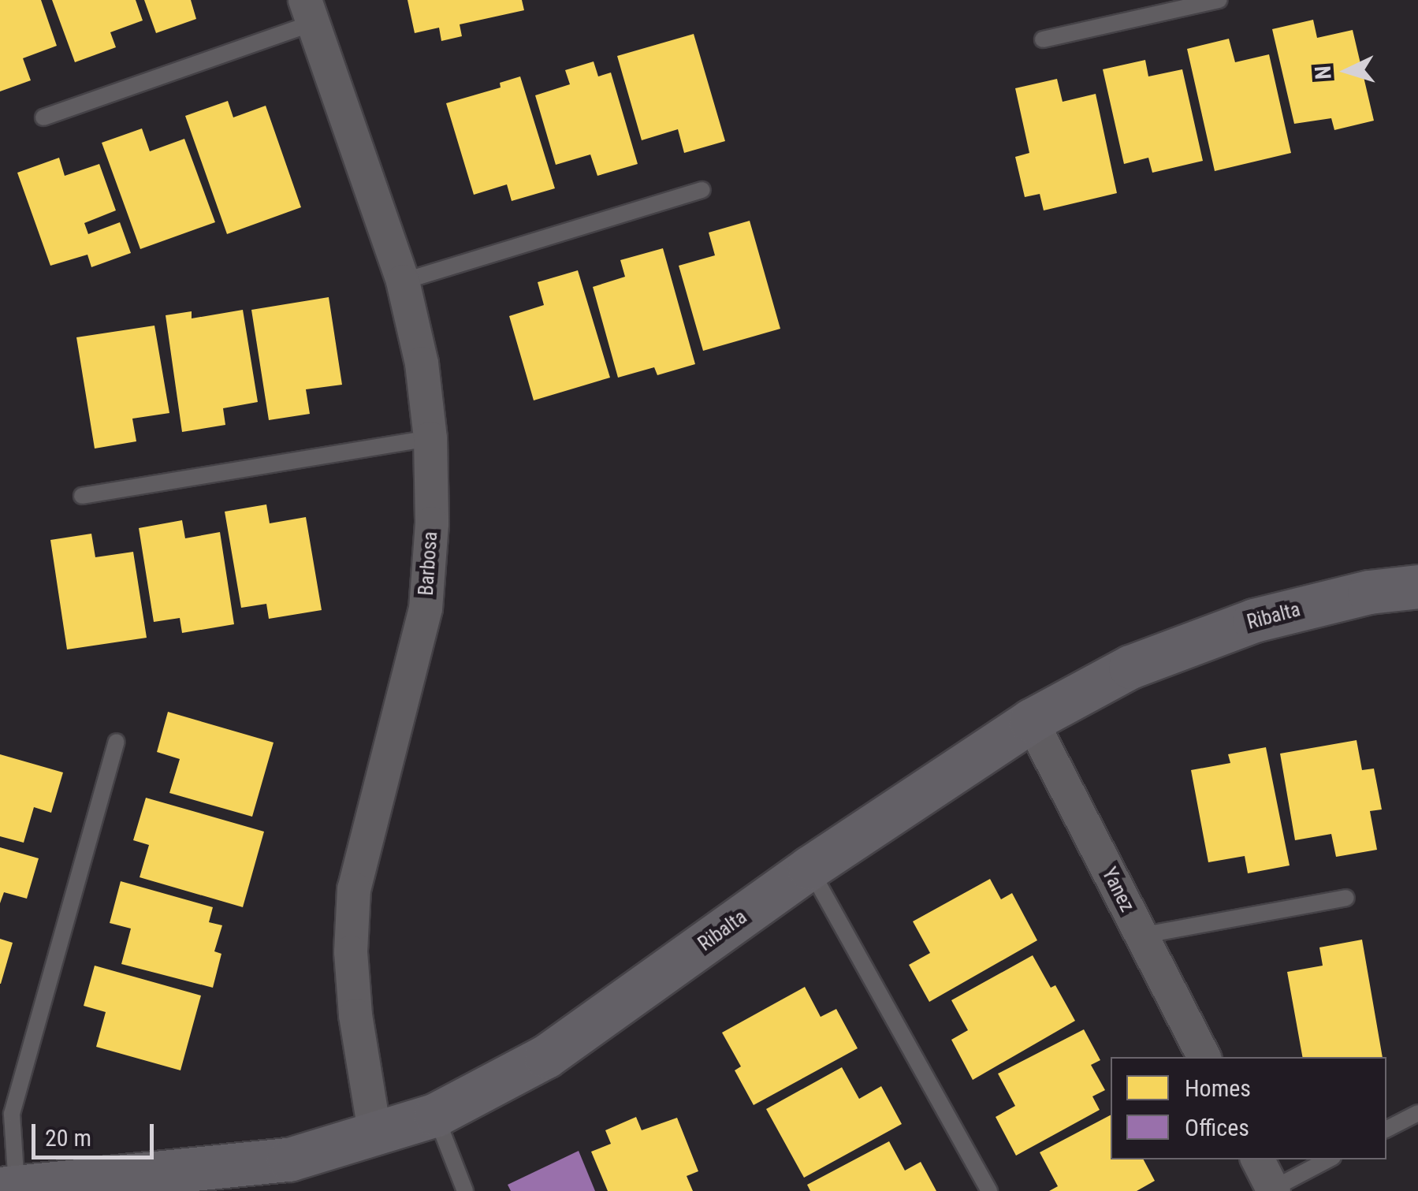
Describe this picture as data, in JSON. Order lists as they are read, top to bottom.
{
  "streets": {
    "street": ["Barbosa", "Ribalta", "Yanez"]
  },
  "crossings": [
    ["Barbosa", "Ribalta"],
    ["Ribalta", "Yanez"]
  ],
  "legend": ["Homes", "Offices"],
  "scale_bar": "20 m",
  "north": "left"
}
